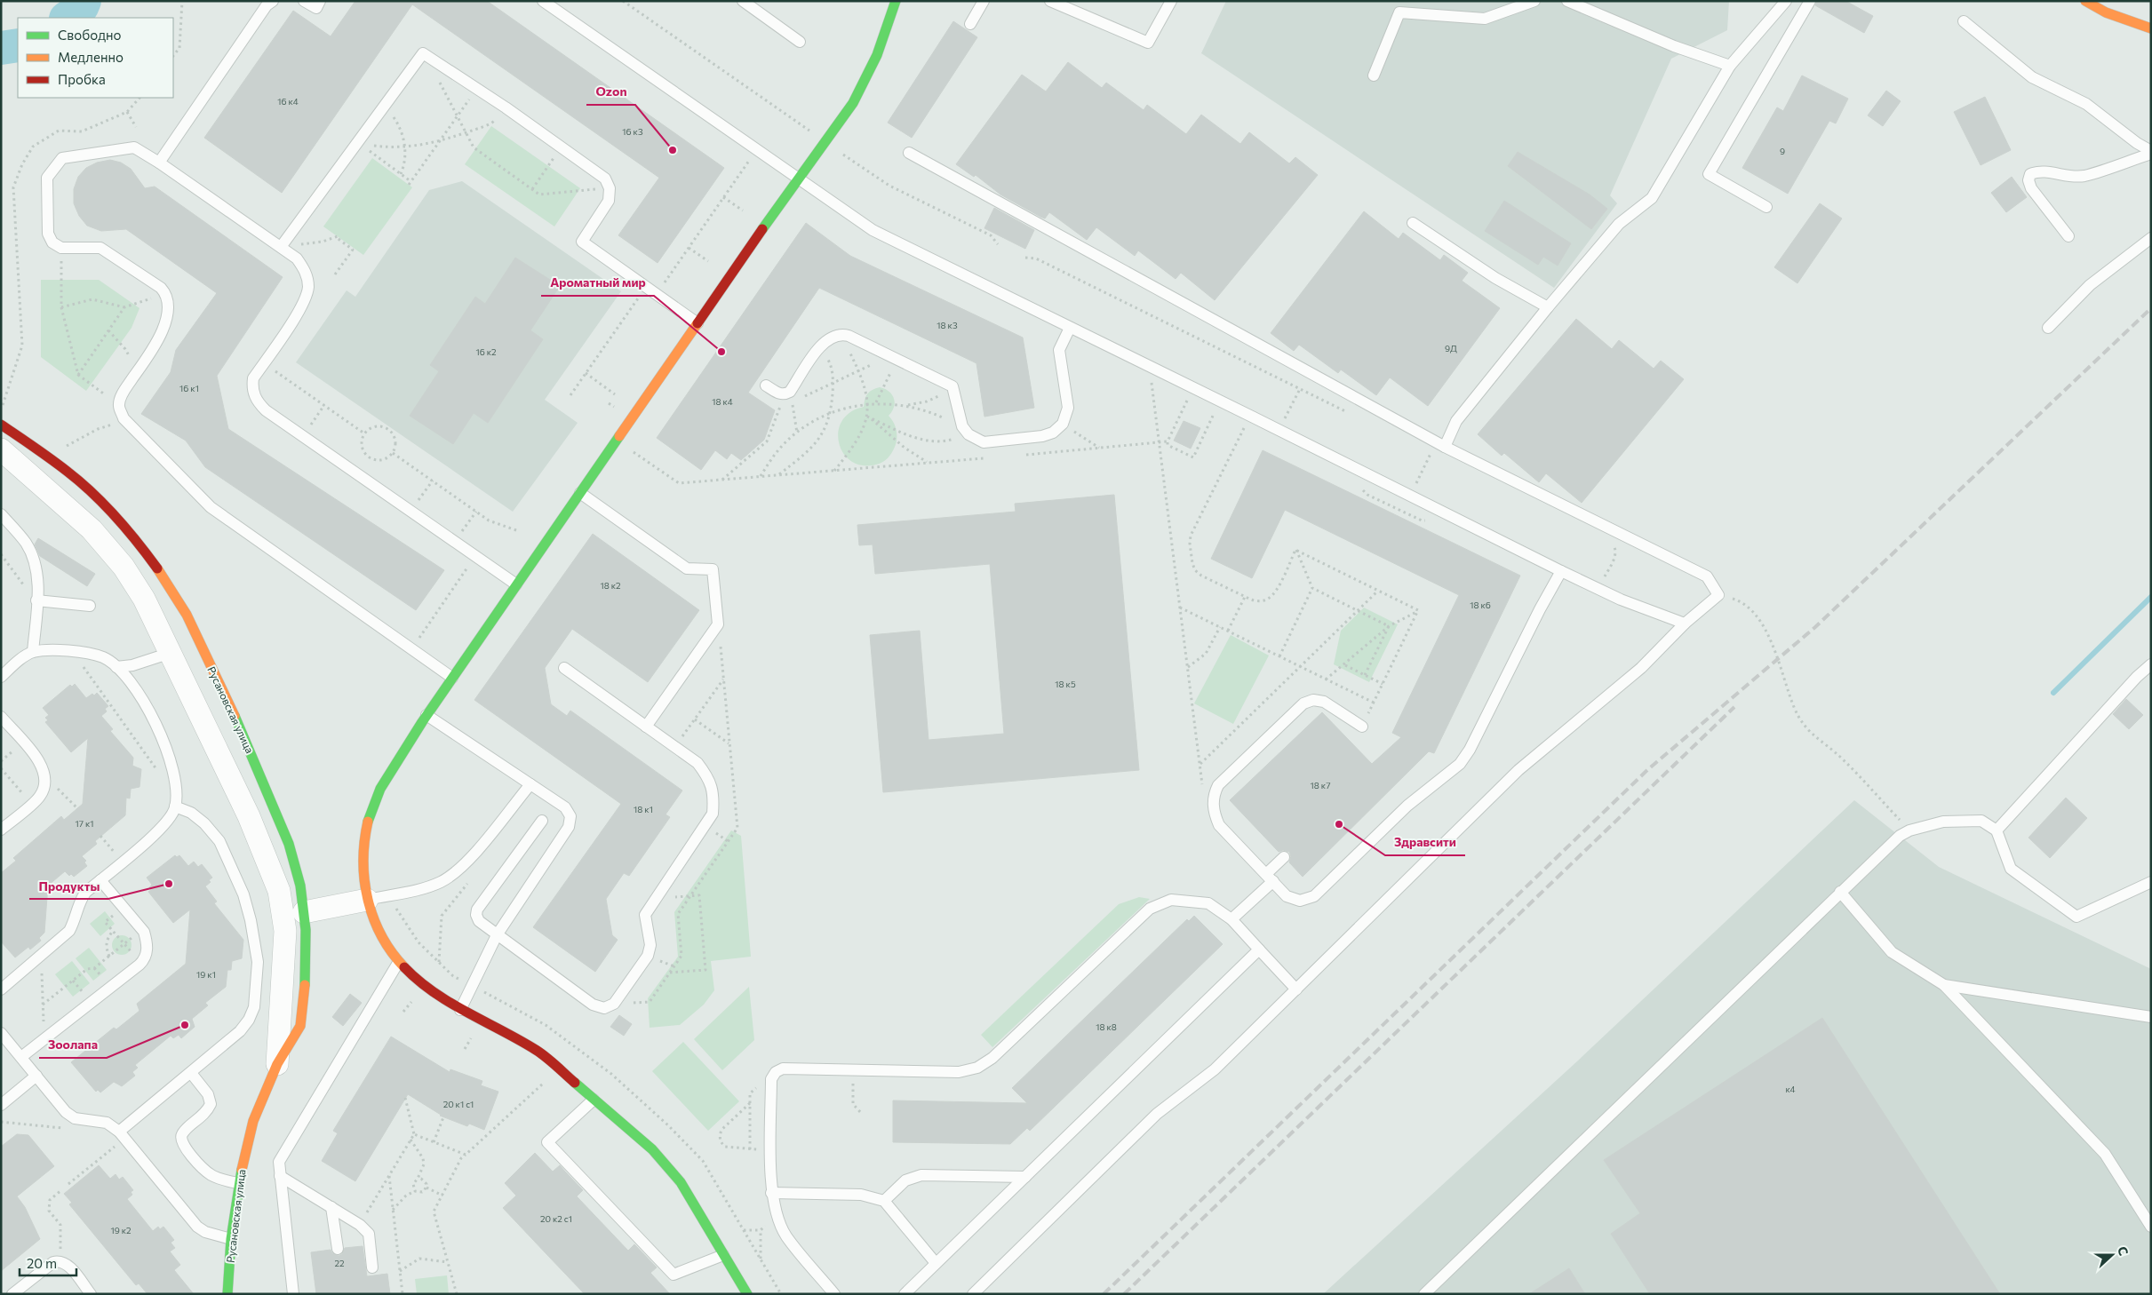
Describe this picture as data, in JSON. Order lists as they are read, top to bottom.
{
  "streets": {
    "street": ["Русановская улица"]
  },
  "places": [
    "Ozon",
    "Ароматный мир",
    "Здравсити",
    "Продукты",
    "Зоолапа"
  ],
  "house_numbers": [
    "16 к4",
    "16 к3",
    "9",
    "18 к3",
    "9Д",
    "16 к2",
    "16 к1",
    "18 к4",
    "18 к2",
    "18 к6",
    "18 к5",
    "18 к7",
    "18 к1",
    "17 к1",
    "19 к1",
    "18 к8",
    "к4",
    "20 к1 с1",
    "20 к2 с1",
    "19 к2",
    "22"
  ],
  "legend": ["Свободно", "Медленно", "Пробка"],
  "scale_bar": "20 m",
  "north": "right"
}
